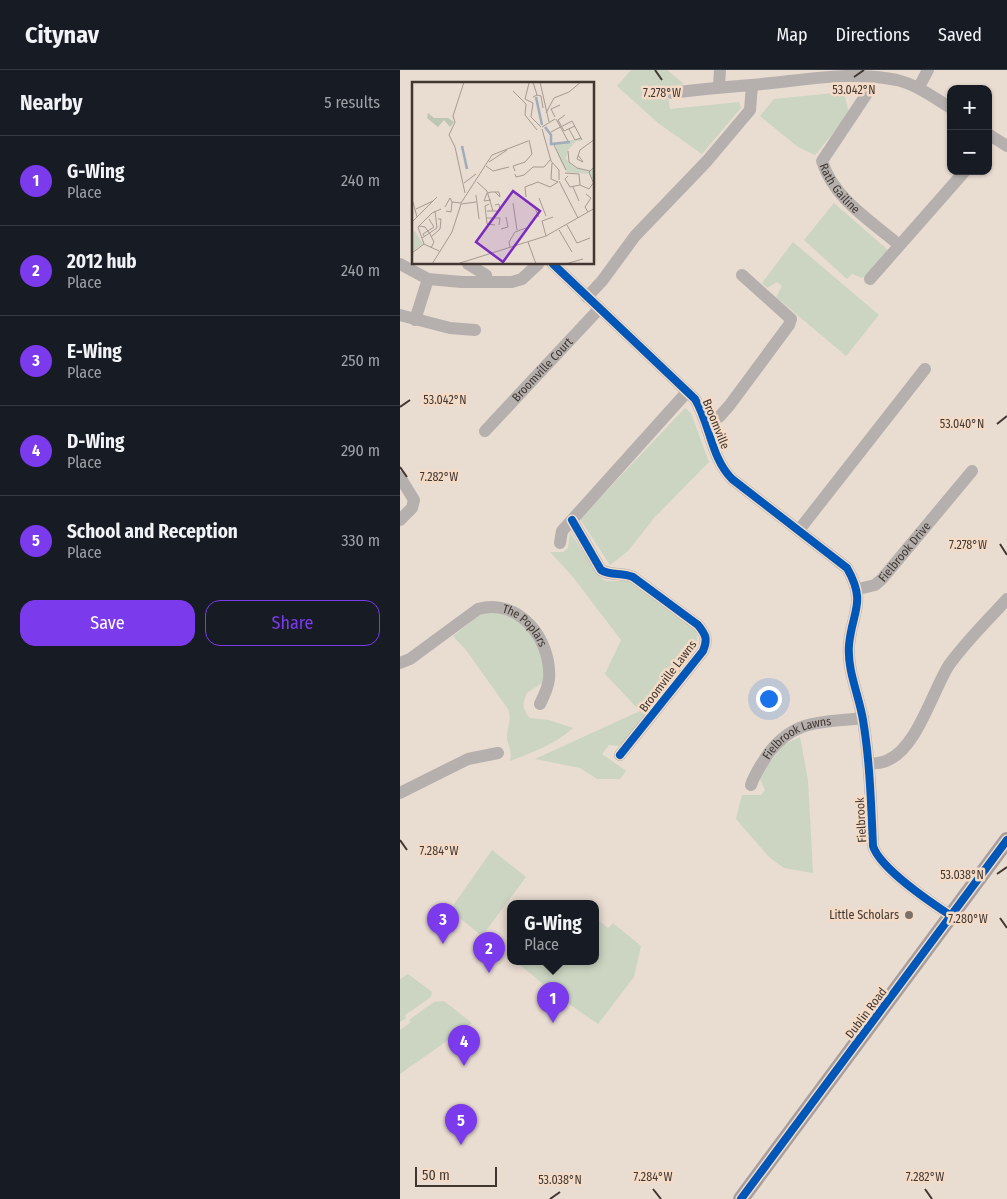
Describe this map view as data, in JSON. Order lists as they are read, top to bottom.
{
  "streets": {
    "main road": ["Dublin Road"],
    "street": [
      "Rath Gailine",
      "Broomville Court",
      "Broomville",
      "Fielbrook Drive",
      "The Poplars",
      "Broomville Lawns",
      "Fielbrook Lawns",
      "Fielbrook"
    ]
  },
  "crossings": [
    ["Broomville Court", "Broomville"],
    ["Broomville", "Fielbrook Drive"],
    ["Fielbrook Lawns", "Fielbrook"],
    ["Fielbrook", "Dublin Road"]
  ],
  "places": ["Little Scholars"],
  "scale_bar": "50 m",
  "page": {
    "header": "Citynav",
    "nav": ["Map", "Directions", "Saved"],
    "heading": ["Nearby", "5 results"],
    "map_buttons": ["+", "−"],
    "list": [
      {
        "mark": "1",
        "name": "G-Wing",
        "note": "Place",
        "value": "240 m"
      },
      {
        "mark": "2",
        "name": "2012 hub",
        "note": "Place",
        "value": "240 m"
      },
      {
        "mark": "3",
        "name": "E-Wing",
        "note": "Place",
        "value": "250 m"
      },
      {
        "mark": "4",
        "name": "D-Wing",
        "note": "Place",
        "value": "290 m"
      },
      {
        "mark": "5",
        "name": "School and Reception",
        "note": "Place",
        "value": "330 m"
      }
    ],
    "buttons": ["Save", "Share"],
    "popup": ["G-Wing", "Place"],
    "pins": [
      "3",
      "2",
      "1",
      "4",
      "5"
    ],
    "scale": "50 m"
  },
  "coordinates": [
    "53.042°N",
    "7.278°W",
    "53.040°N",
    "7.282°W",
    "7.284°W",
    "53.038°N",
    "7.280°W"
  ]
}
